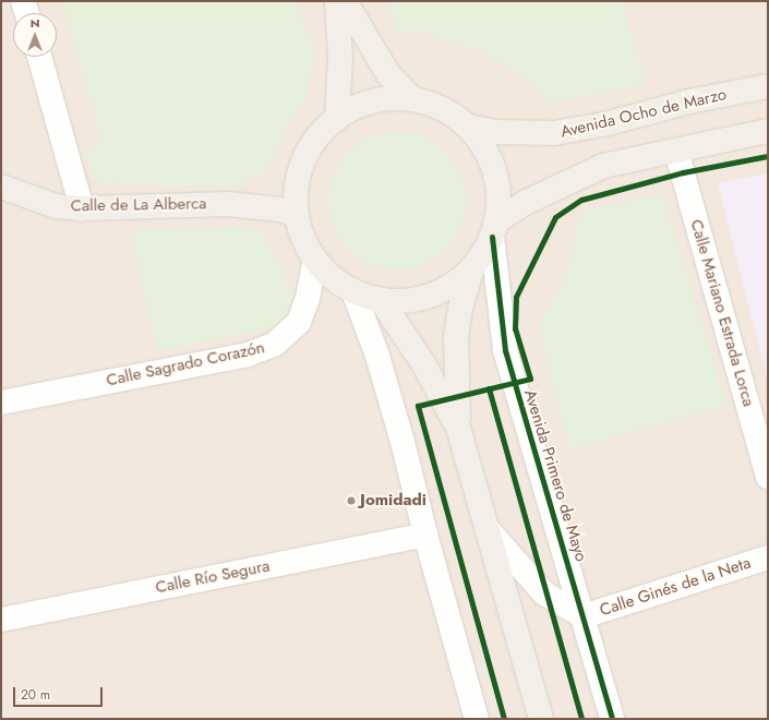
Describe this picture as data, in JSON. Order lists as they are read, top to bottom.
{
  "streets": {
    "main road": ["Avenida Ocho de Marzo", "Calle de La Alberca"],
    "street": [
      "Calle Mariano Estrada Lorca",
      "Calle Sagrado Corazón",
      "Avenida Primero de Mayo",
      "Calle Río Segura",
      "Calle Ginés de la Neta"
    ]
  },
  "crossings": [
    ["Avenida Primero de Mayo", "Calle Ginés de la Neta"]
  ],
  "places": ["Jomidadi"],
  "scale_bar": "20 m",
  "north": "top"
}
